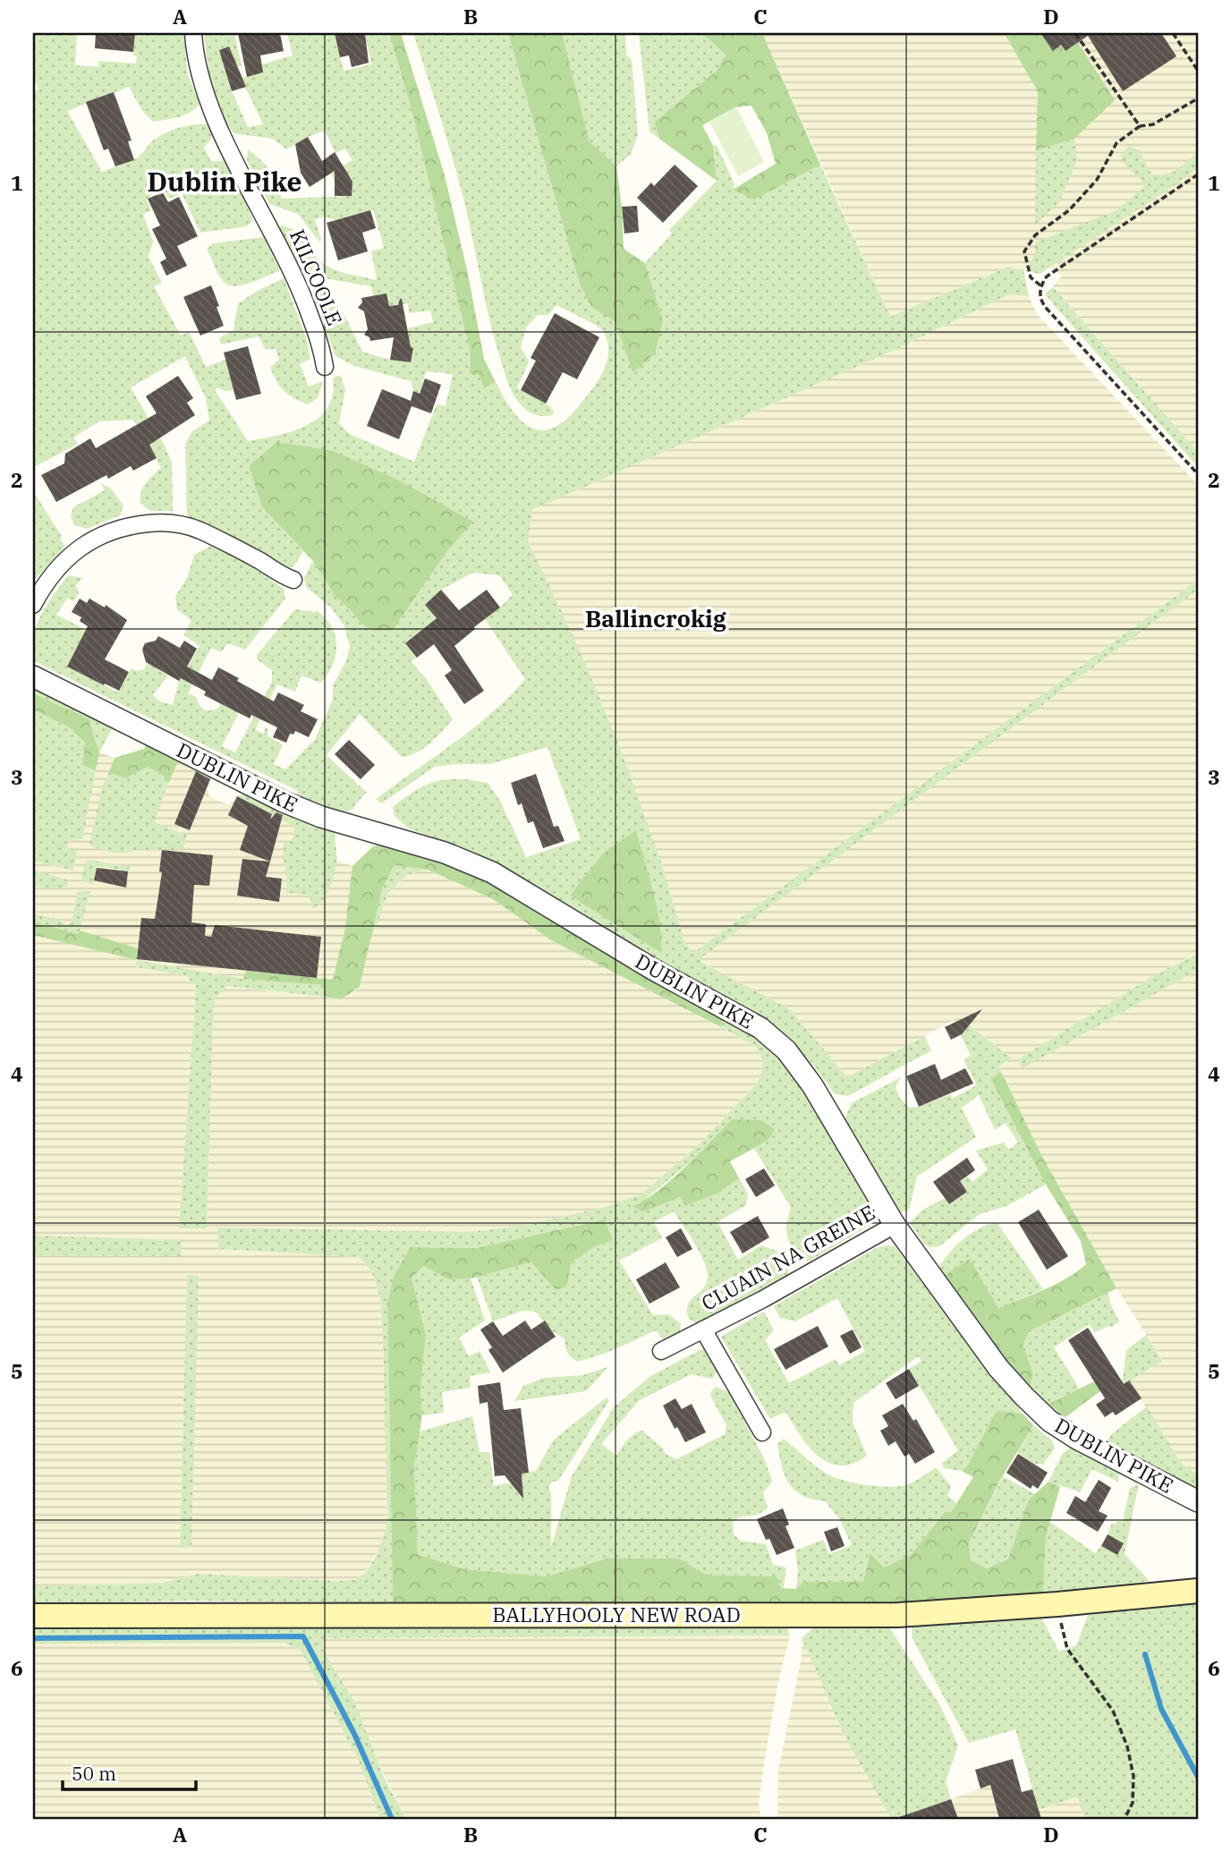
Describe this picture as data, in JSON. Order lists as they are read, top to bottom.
{
  "streets": {
    "main road": ["BALLYHOOLY NEW ROAD"],
    "street": ["KILCOOLE", "DUBLIN PIKE", "CLUAIN NA GREINE"]
  },
  "crossings": [
    ["DUBLIN PIKE", "CLUAIN NA GREINE"]
  ],
  "districts": ["Dublin Pike", "Ballincrokig"],
  "scale_bar": "50 m",
  "grid": {
    "columns": [
      "A",
      "B",
      "C",
      "D"
    ],
    "rows": [
      "1",
      "2",
      "3",
      "4",
      "5",
      "6"
    ]
  }
}
